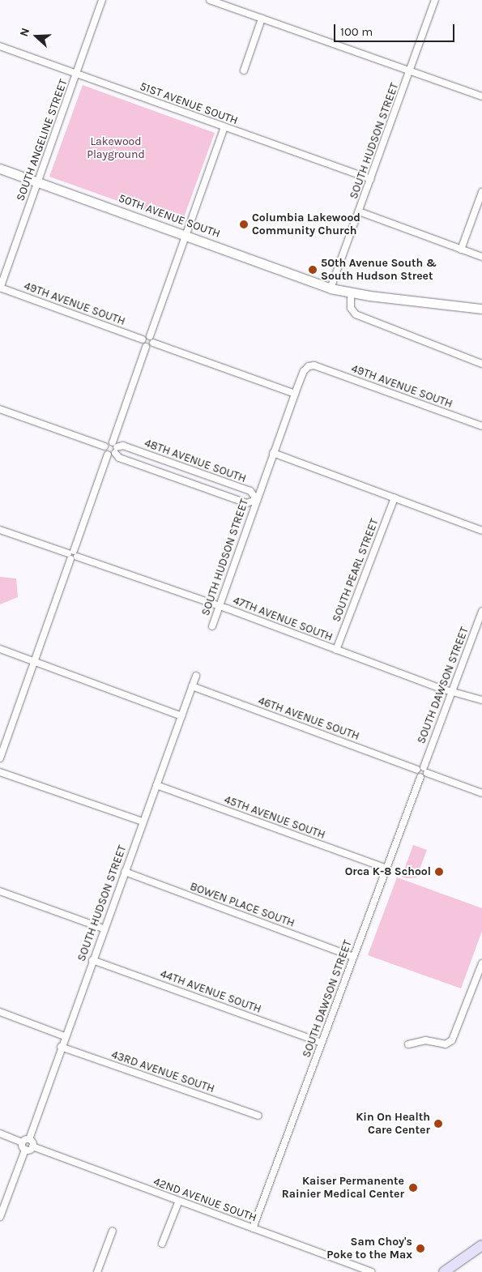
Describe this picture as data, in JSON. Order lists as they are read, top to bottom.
{
  "streets": {
    "street": [
      "51ST AVENUE SOUTH",
      "SOUTH ANGELINE STREET",
      "SOUTH HUDSON STREET",
      "50TH AVENUE SOUTH",
      "49TH AVENUE SOUTH",
      "48TH AVENUE SOUTH",
      "SOUTH PEARL STREET",
      "47TH AVENUE SOUTH",
      "SOUTH DAWSON STREET",
      "46TH AVENUE SOUTH",
      "45TH AVENUE SOUTH",
      "BOWEN PLACE SOUTH",
      "44TH AVENUE SOUTH",
      "43RD AVENUE SOUTH",
      "42ND AVENUE SOUTH"
    ]
  },
  "crossings": [
    ["51ST AVENUE SOUTH", "SOUTH ANGELINE STREET"],
    ["51ST AVENUE SOUTH", "SOUTH HUDSON STREET"],
    ["SOUTH ANGELINE STREET", "50TH AVENUE SOUTH"],
    ["SOUTH ANGELINE STREET", "49TH AVENUE SOUTH"],
    ["SOUTH HUDSON STREET", "50TH AVENUE SOUTH"],
    ["SOUTH HUDSON STREET", "49TH AVENUE SOUTH"],
    ["SOUTH HUDSON STREET", "48TH AVENUE SOUTH"],
    ["SOUTH HUDSON STREET", "47TH AVENUE SOUTH"],
    ["SOUTH HUDSON STREET", "46TH AVENUE SOUTH"],
    ["SOUTH HUDSON STREET", "45TH AVENUE SOUTH"],
    ["SOUTH HUDSON STREET", "BOWEN PLACE SOUTH"],
    ["SOUTH HUDSON STREET", "44TH AVENUE SOUTH"],
    ["SOUTH HUDSON STREET", "43RD AVENUE SOUTH"],
    ["SOUTH PEARL STREET", "47TH AVENUE SOUTH"],
    ["47TH AVENUE SOUTH", "SOUTH DAWSON STREET"],
    ["SOUTH DAWSON STREET", "46TH AVENUE SOUTH"],
    ["SOUTH DAWSON STREET", "45TH AVENUE SOUTH"],
    ["SOUTH DAWSON STREET", "BOWEN PLACE SOUTH"],
    ["SOUTH DAWSON STREET", "44TH AVENUE SOUTH"],
    ["SOUTH DAWSON STREET", "42ND AVENUE SOUTH"]
  ],
  "parks": ["Lakewood Playground"],
  "places": [
    "Columbia Lakewood Community Church",
    "50th Avenue South & South Hudson Street",
    "Orca K-8 School",
    "Kin On Health Care Center",
    "Kaiser Permanente Rainier Medical Center",
    "Sam Choy's Poke to the Max"
  ],
  "scale_bar": "100 m",
  "north": "left"
}
